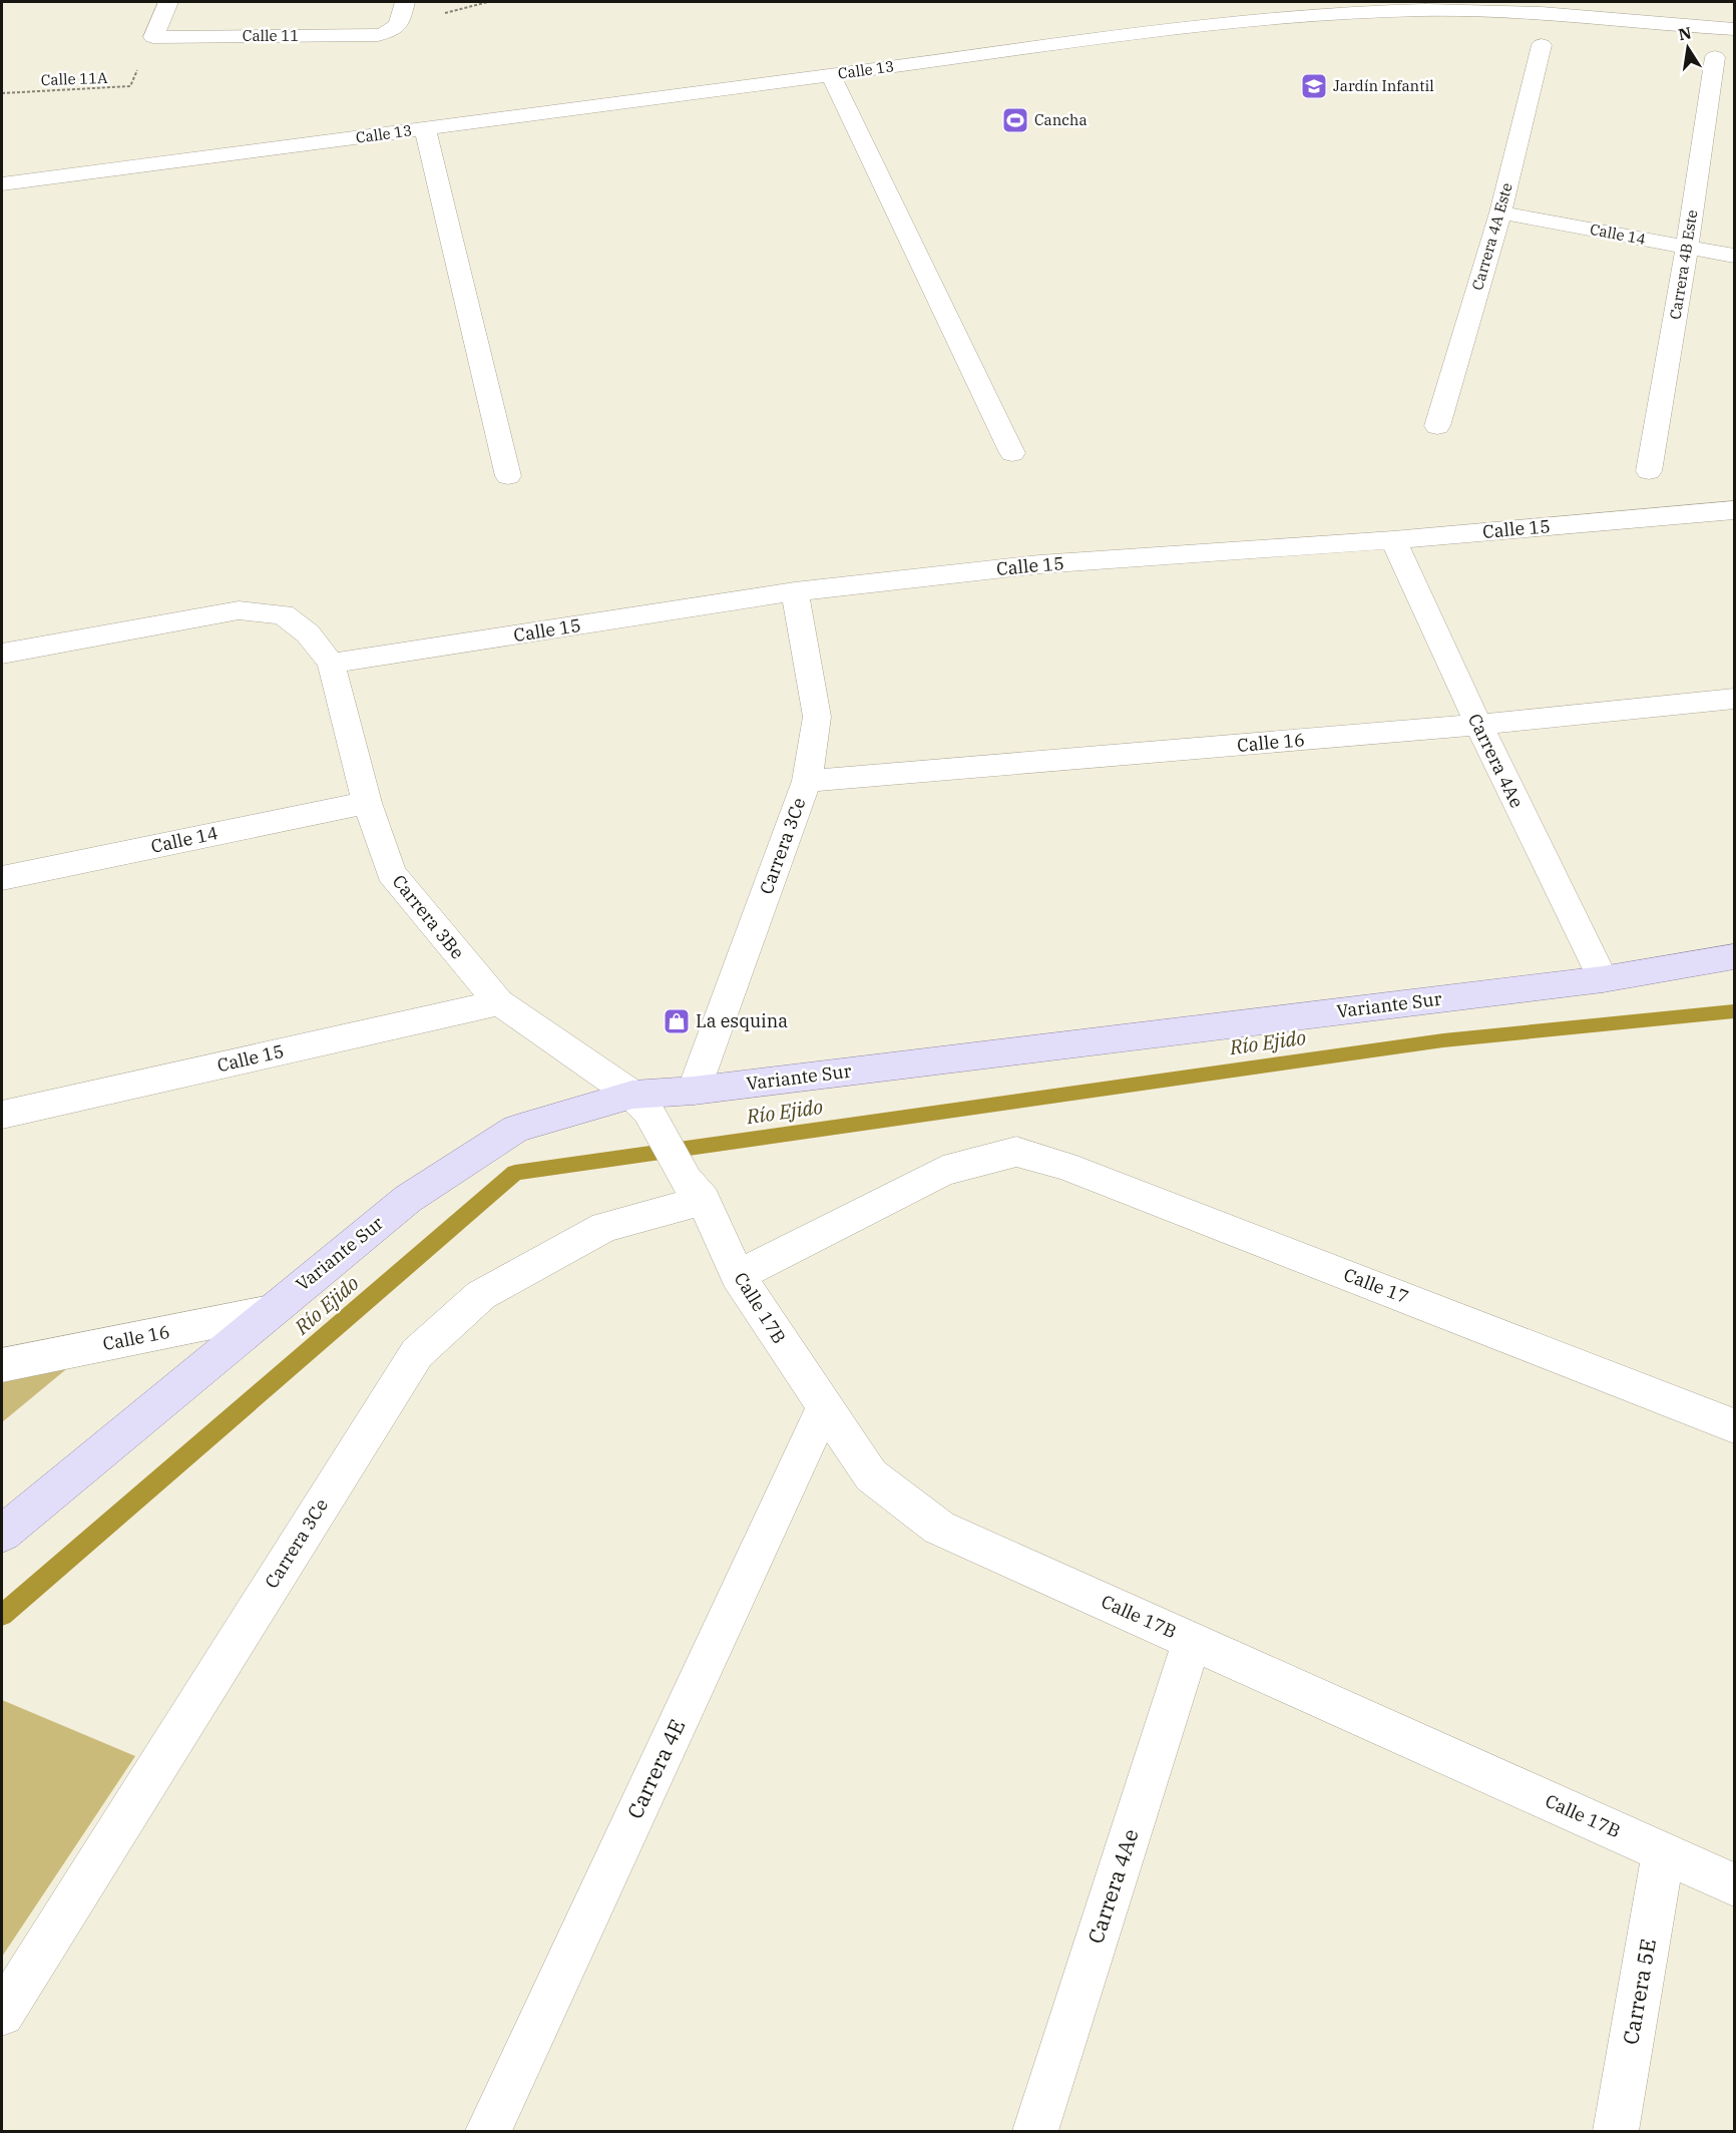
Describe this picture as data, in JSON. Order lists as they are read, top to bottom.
{
  "streets": {
    "main road": ["Variante Sur"],
    "street": [
      "Calle 11",
      "Calle 13",
      "Calle 14",
      "Carrera 4A Este",
      "Carrera 4B Este",
      "Calle 15",
      "Calle 16",
      "Carrera 4Ae",
      "Carrera 3Ce",
      "Carrera 3Be",
      "Calle 17",
      "Calle 17B",
      "Carrera 4E",
      "Carrera 5E"
    ],
    "path": ["Calle 11A"]
  },
  "crossings": [
    ["Calle 11", "Calle 11A"],
    ["Calle 14", "Carrera 4A Este"],
    ["Calle 14", "Carrera 4B Este"],
    ["Calle 14", "Carrera 3Be"],
    ["Calle 15", "Carrera 4Ae"],
    ["Calle 15", "Carrera 3Ce"],
    ["Calle 15", "Carrera 3Be"],
    ["Calle 16", "Carrera 4Ae"],
    ["Calle 16", "Carrera 3Ce"],
    ["Calle 16", "Variante Sur"],
    ["Carrera 4Ae", "Variante Sur"],
    ["Carrera 4Ae", "Calle 17B"],
    ["Carrera 3Ce", "Variante Sur"],
    ["Carrera 3Ce", "Calle 17B"],
    ["Carrera 3Be", "Variante Sur"],
    ["Carrera 3Be", "Calle 17B"],
    ["Variante Sur", "Calle 17B"],
    ["Calle 17", "Calle 17B"],
    ["Calle 17B", "Carrera 4E"],
    ["Calle 17B", "Carrera 5E"]
  ],
  "water": ["Río Ejido"],
  "places": {
    "school or university": ["Jardín Infantil"],
    "sports": ["Cancha"],
    "shop": ["La esquina"]
  },
  "north": "top"
}
